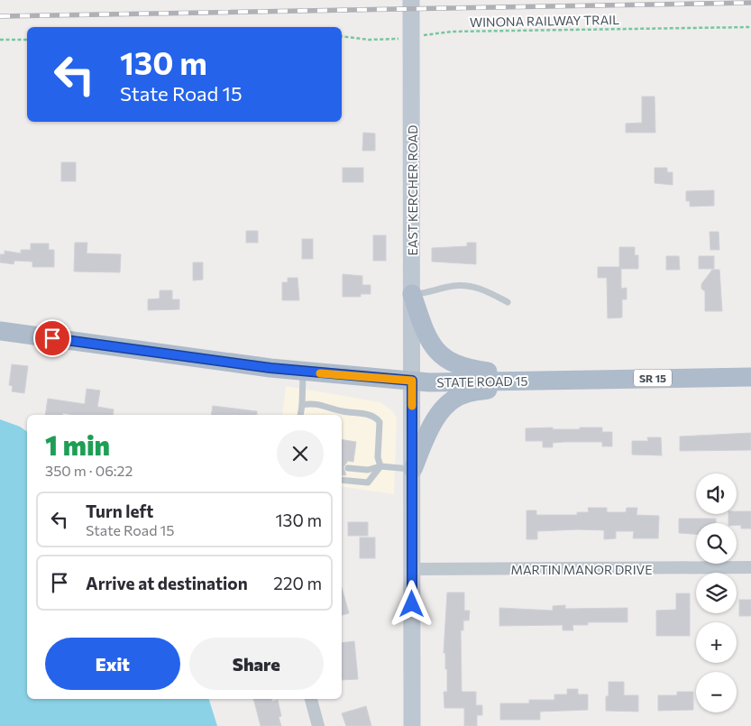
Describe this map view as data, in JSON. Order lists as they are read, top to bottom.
{
  "streets": {
    "main road": ["EAST KERCHER ROAD", "SR 15", "STATE ROAD 15"],
    "street": ["MARTIN MANOR DRIVE"],
    "path": ["WINONA RAILWAY TRAIL"]
  },
  "crossings": [
    ["WINONA RAILWAY TRAIL", "EAST KERCHER ROAD"],
    ["EAST KERCHER ROAD", "STATE ROAD 15"],
    ["EAST KERCHER ROAD", "MARTIN MANOR DRIVE"]
  ],
  "page": {
    "turn": ["130 m", "State Road 15"],
    "heading": ["1 min", "350 m · 06:22"],
    "map_buttons": ["+", "−"],
    "list": [
      {
        "name": "Turn left",
        "note": "State Road 15",
        "value": "130 m"
      },
      {
        "name": "Arrive at destination",
        "value": "220 m"
      }
    ],
    "buttons": ["Exit", "Share"]
  }
}
